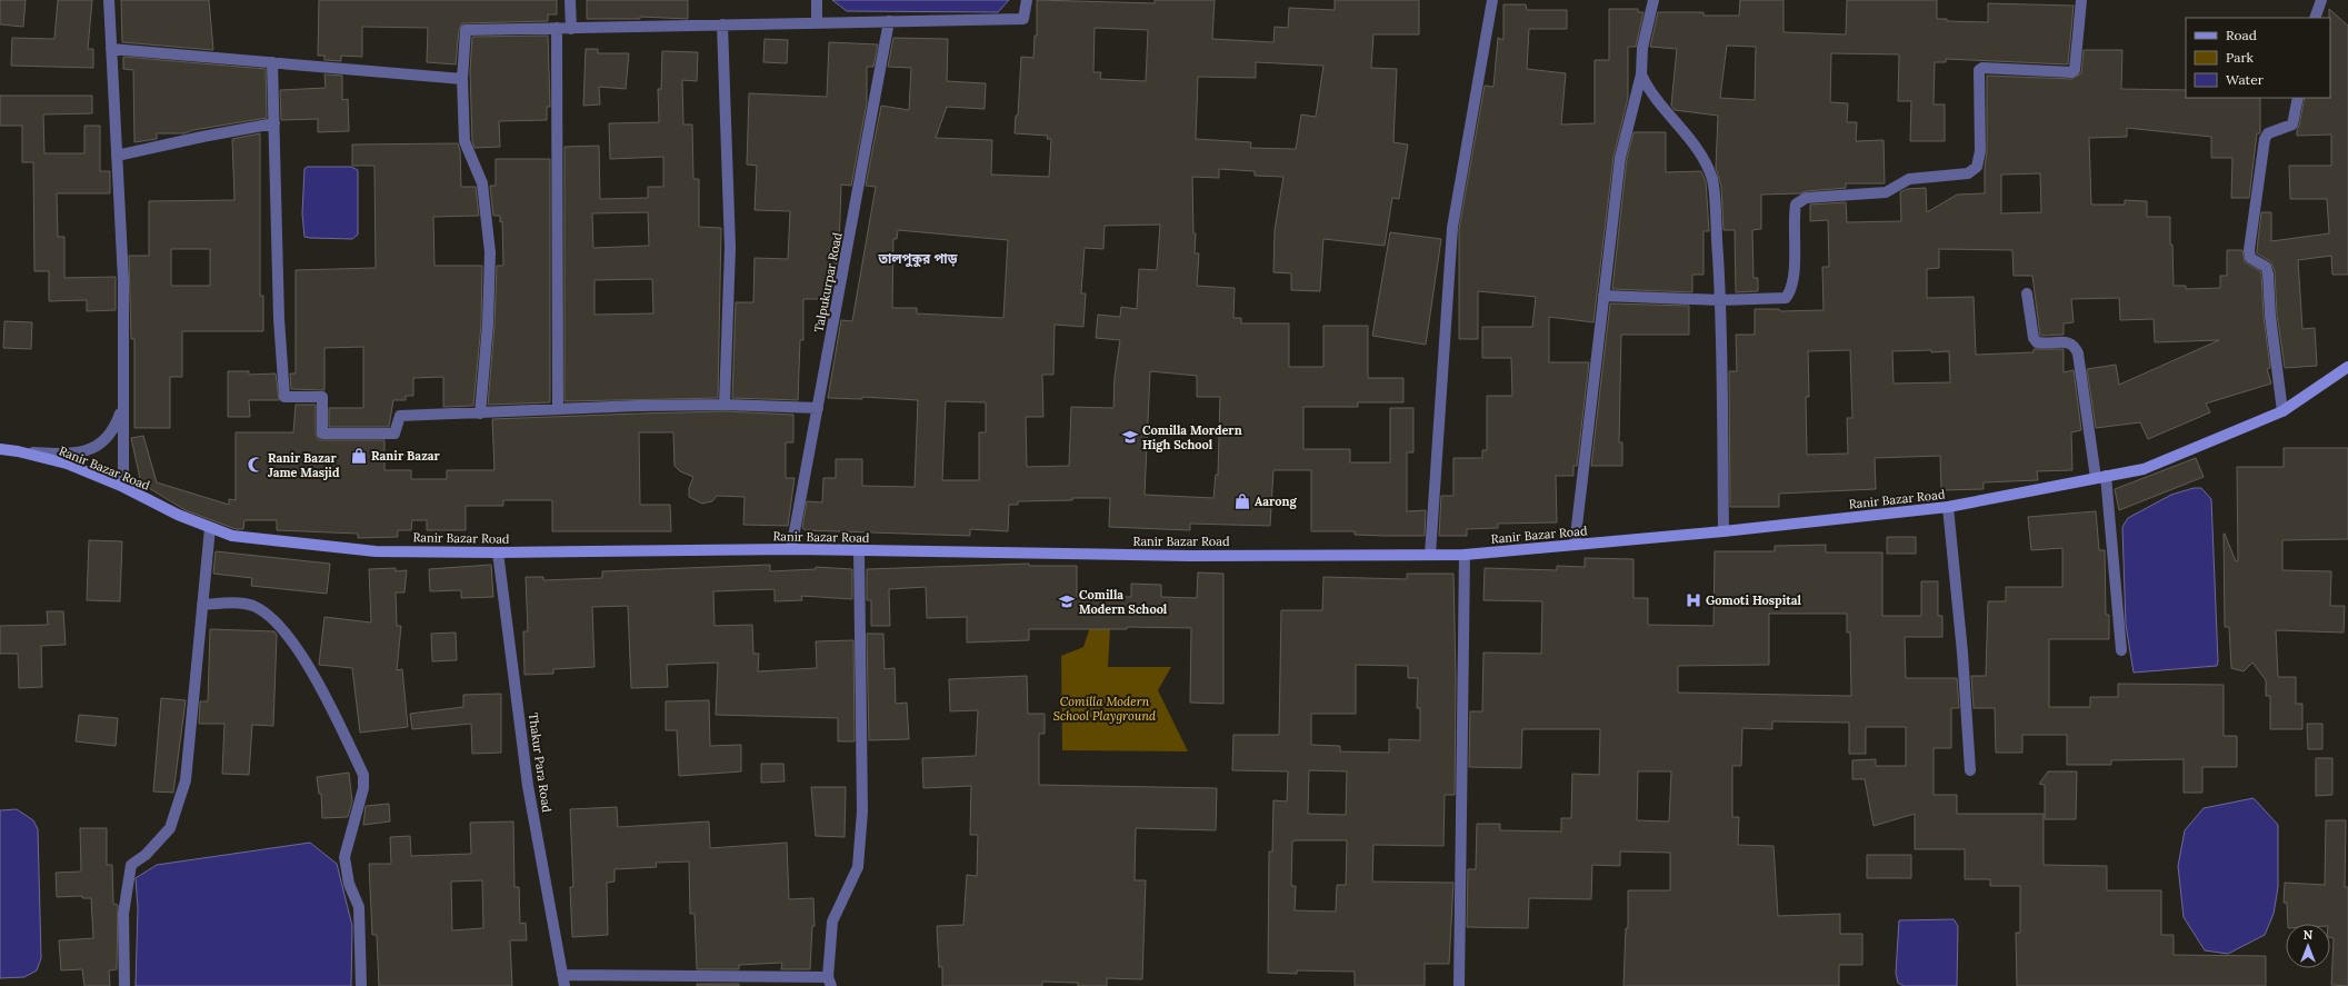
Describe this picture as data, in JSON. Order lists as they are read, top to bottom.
{
  "streets": {
    "main road": ["Ranir Bazar Road"],
    "street": ["Talpukurpar Road", "Thakur Para Road"]
  },
  "crossings": [
    ["Talpukurpar Road", "Ranir Bazar Road"],
    ["Ranir Bazar Road", "Thakur Para Road"]
  ],
  "districts": ["তালপুকুর পাড়"],
  "parks": ["Comilla Modern School Playground"],
  "places": {
    "school or university": ["Comilla Mordern High School", "Comilla Modern School"],
    "shop": ["Ranir Bazar", "Aarong"],
    "mosque": ["Ranir Bazar Jame Masjid"],
    "hospital": ["Gomoti Hospital"]
  },
  "legend": ["Road", "Park", "Water"],
  "north": "top"
}
